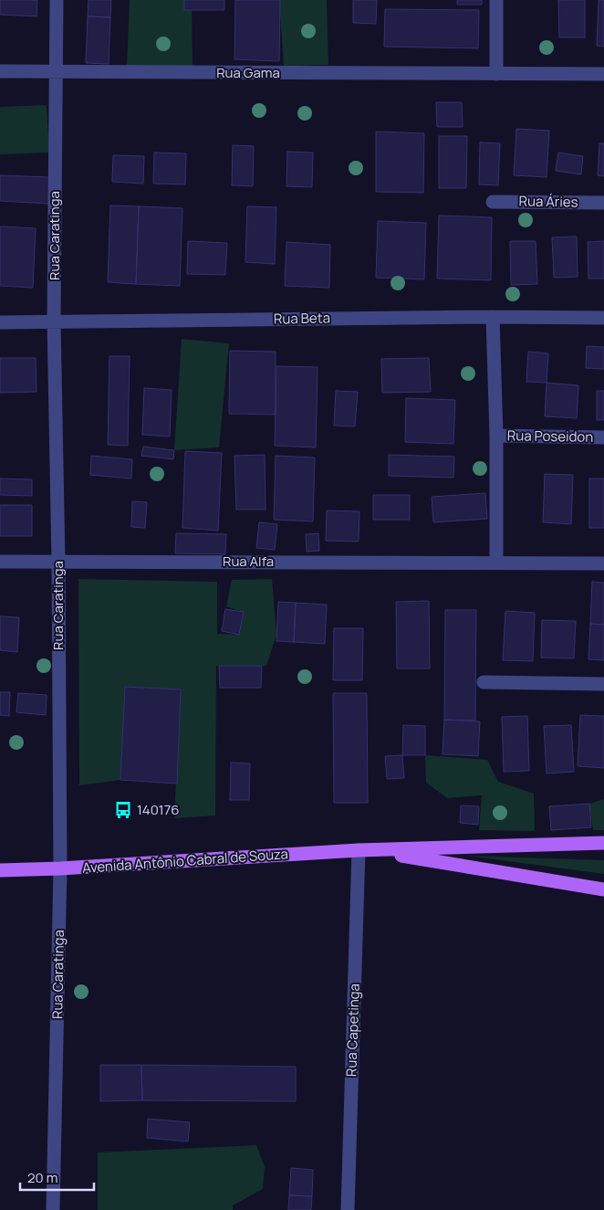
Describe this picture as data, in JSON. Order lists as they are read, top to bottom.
{
  "streets": {
    "main road": ["Avenida Antônio Cabral de Souza"],
    "street": [
      "Rua Gama",
      "Rua Áries",
      "Rua Caratinga",
      "Rua Beta",
      "Rua Poseidon",
      "Rua Alfa",
      "Rua Capetinga"
    ]
  },
  "crossings": [
    ["Rua Gama", "Rua Caratinga"],
    ["Rua Caratinga", "Rua Beta"],
    ["Rua Caratinga", "Rua Alfa"],
    ["Rua Caratinga", "Avenida Antônio Cabral de Souza"],
    ["Avenida Antônio Cabral de Souza", "Rua Capetinga"]
  ],
  "places": {
    "bus stop": ["140176"]
  },
  "scale_bar": "20 m"
}
